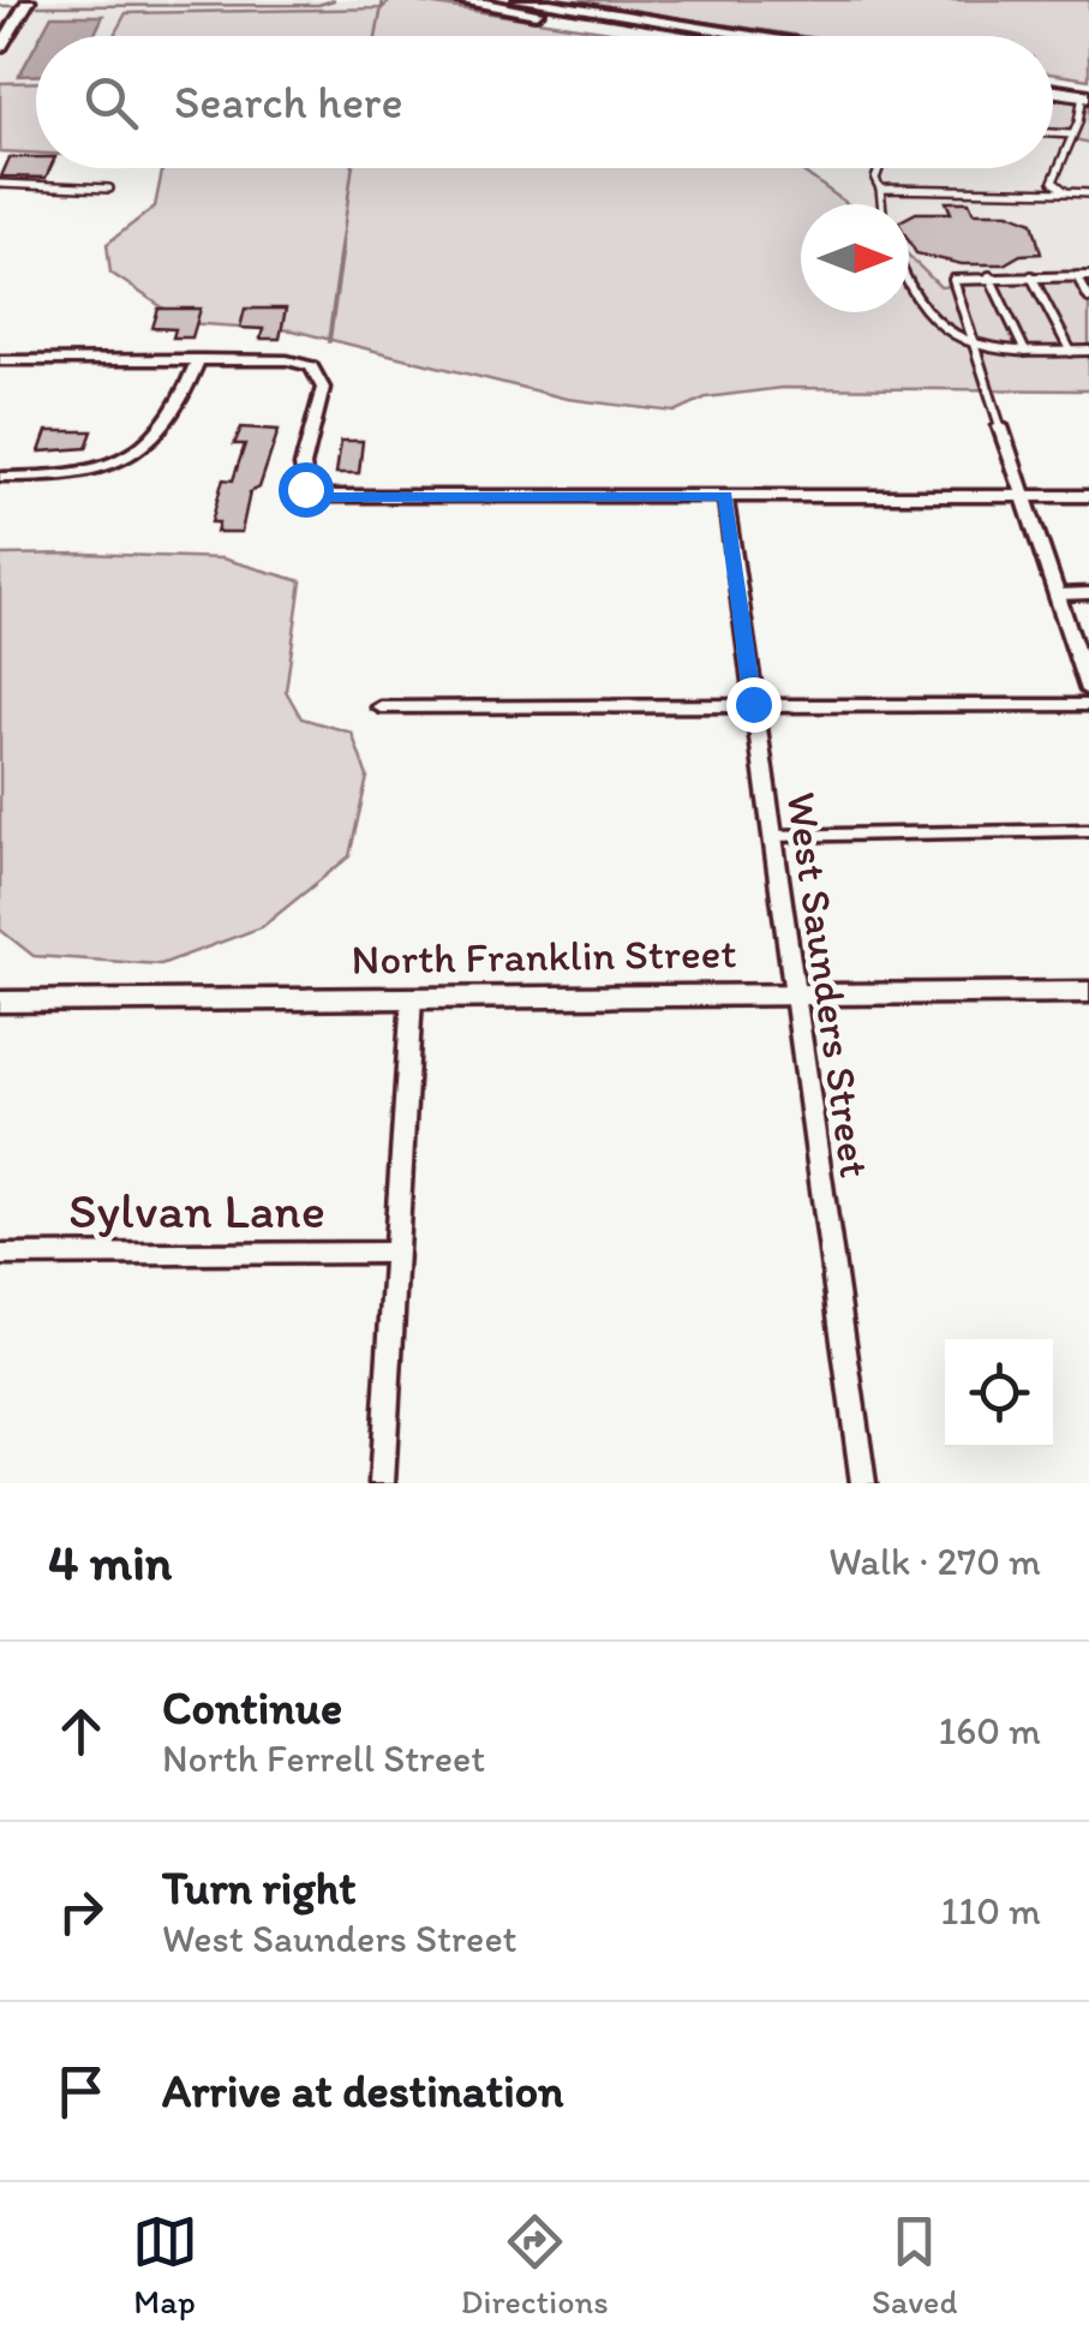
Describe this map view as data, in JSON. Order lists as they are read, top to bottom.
{
  "streets": {
    "street": ["North Franklin Street", "West Saunders Street", "Sylvan Lane"]
  },
  "crossings": [
    ["North Franklin Street", "West Saunders Street"]
  ],
  "north": "right",
  "page": {
    "search": "Search here",
    "heading": ["4 min", "Walk · 270 m"],
    "list": [
      ["Continue", "North Ferrell Street", "160 m"],
      ["Turn right", "West Saunders Street", "110 m"],
      "Arrive at destination"
    ],
    "nav": ["Map", "Directions", "Saved"]
  }
}
